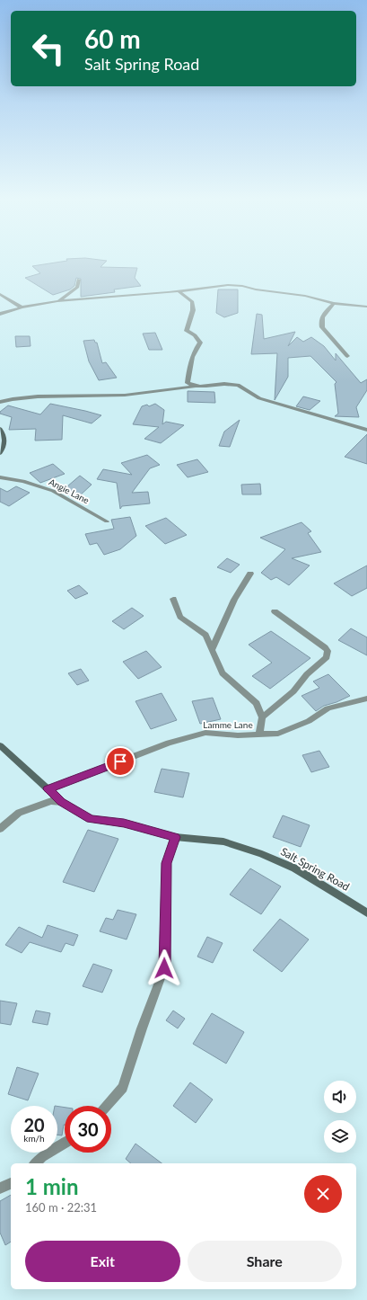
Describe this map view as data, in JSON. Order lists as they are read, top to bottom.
{
  "streets": {
    "street": ["Angie Lane", "Lamme Lane", "Salt Spring Road"]
  },
  "crossings": [
    ["Lamme Lane", "Salt Spring Road"]
  ],
  "page": {
    "turn": ["60 m", "Salt Spring Road"],
    "speed": "20 km/h",
    "limit": "30",
    "heading": ["1 min", "160 m · 22:31"],
    "buttons": ["Exit", "Share"]
  }
}
